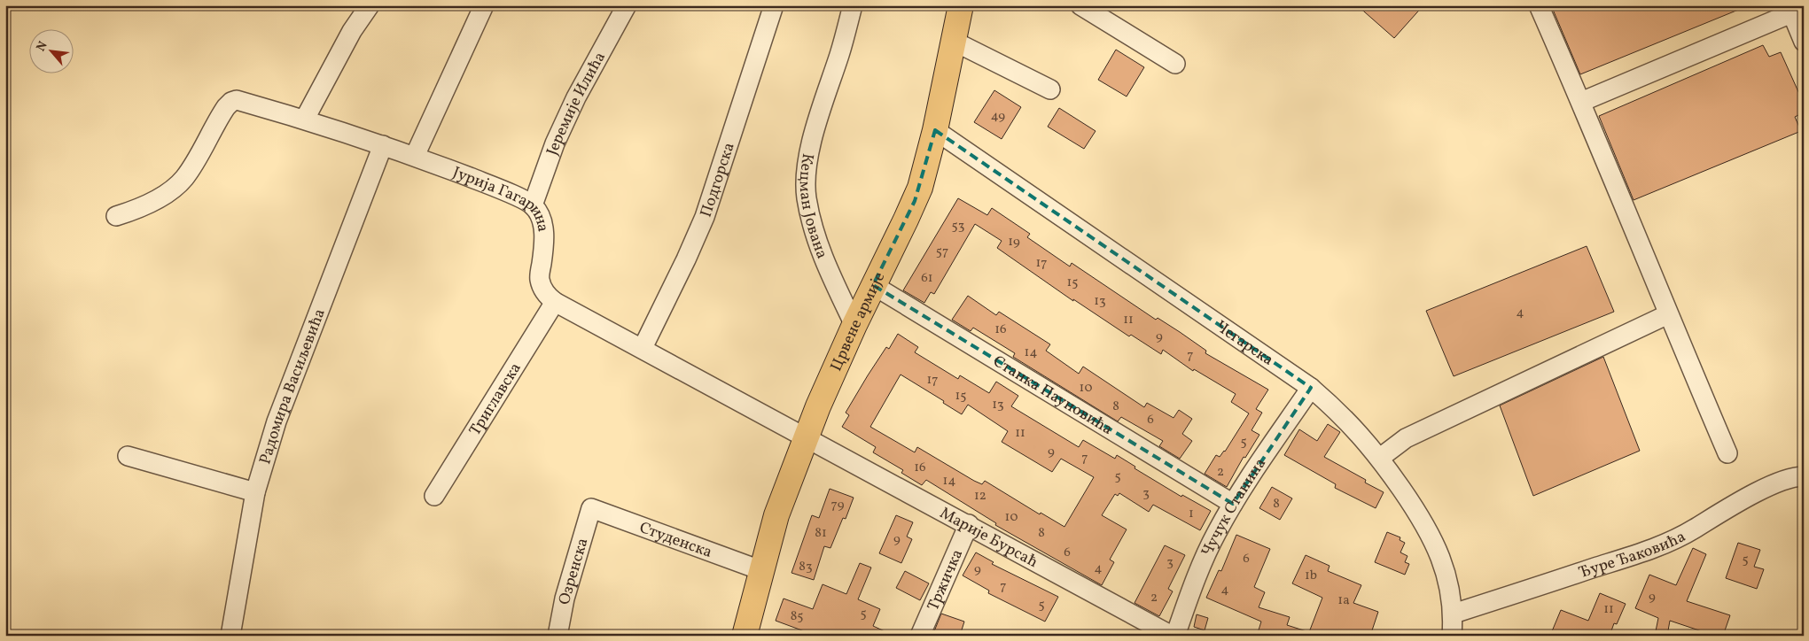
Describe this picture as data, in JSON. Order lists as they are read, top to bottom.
{
  "streets": {
    "main road": ["Црвене армије"],
    "street": [
      "Јеремије Илића",
      "Подгорска",
      "Јурија Гагарина",
      "Кецман Јована",
      "Чегарска",
      "Радомира Васиљевића",
      "Станка Пауновића",
      "Триглавска",
      "Чучук Станина",
      "Марије Бурсаћ",
      "Студенска",
      "Ђуре Ђаковића",
      "Озренска",
      "Тржичка"
    ]
  },
  "crossings": [
    ["Јеремије Илића", "Јурија Гагарина"],
    ["Подгорска", "Јурија Гагарина"],
    ["Јурија Гагарина", "Црвене армије"],
    ["Јурија Гагарина", "Радомира Васиљевића"],
    ["Јурија Гагарина", "Триглавска"],
    ["Јурија Гагарина", "Марије Бурсаћ"],
    ["Кецман Јована", "Црвене армије"],
    ["Црвене армије", "Чегарска"],
    ["Црвене армије", "Станка Пауновића"],
    ["Црвене армије", "Марије Бурсаћ"],
    ["Црвене армије", "Студенска"],
    ["Чегарска", "Чучук Станина"],
    ["Чегарска", "Ђуре Ђаковића"],
    ["Станка Пауновића", "Чучук Станина"],
    ["Чучук Станина", "Марије Бурсаћ"],
    ["Марије Бурсаћ", "Тржичка"],
    ["Студенска", "Озренска"]
  ],
  "house_numbers": [
    "49",
    "53",
    "19",
    "57",
    "17",
    "61",
    "15",
    "13",
    "4",
    "11",
    "16",
    "9",
    "14",
    "7",
    "17",
    "10",
    "15",
    "13",
    "8",
    "6",
    "11",
    "5",
    "9",
    "7",
    "16",
    "2",
    "5",
    "14",
    "3",
    "12",
    "8",
    "79",
    "1",
    "10",
    "81",
    "8",
    "9",
    "6",
    "6",
    "5",
    "3",
    "83",
    "4",
    "9",
    "1b",
    "7",
    "4",
    "9",
    "2",
    "1a",
    "5",
    "11",
    "5",
    "85"
  ],
  "north": "top left"
}
